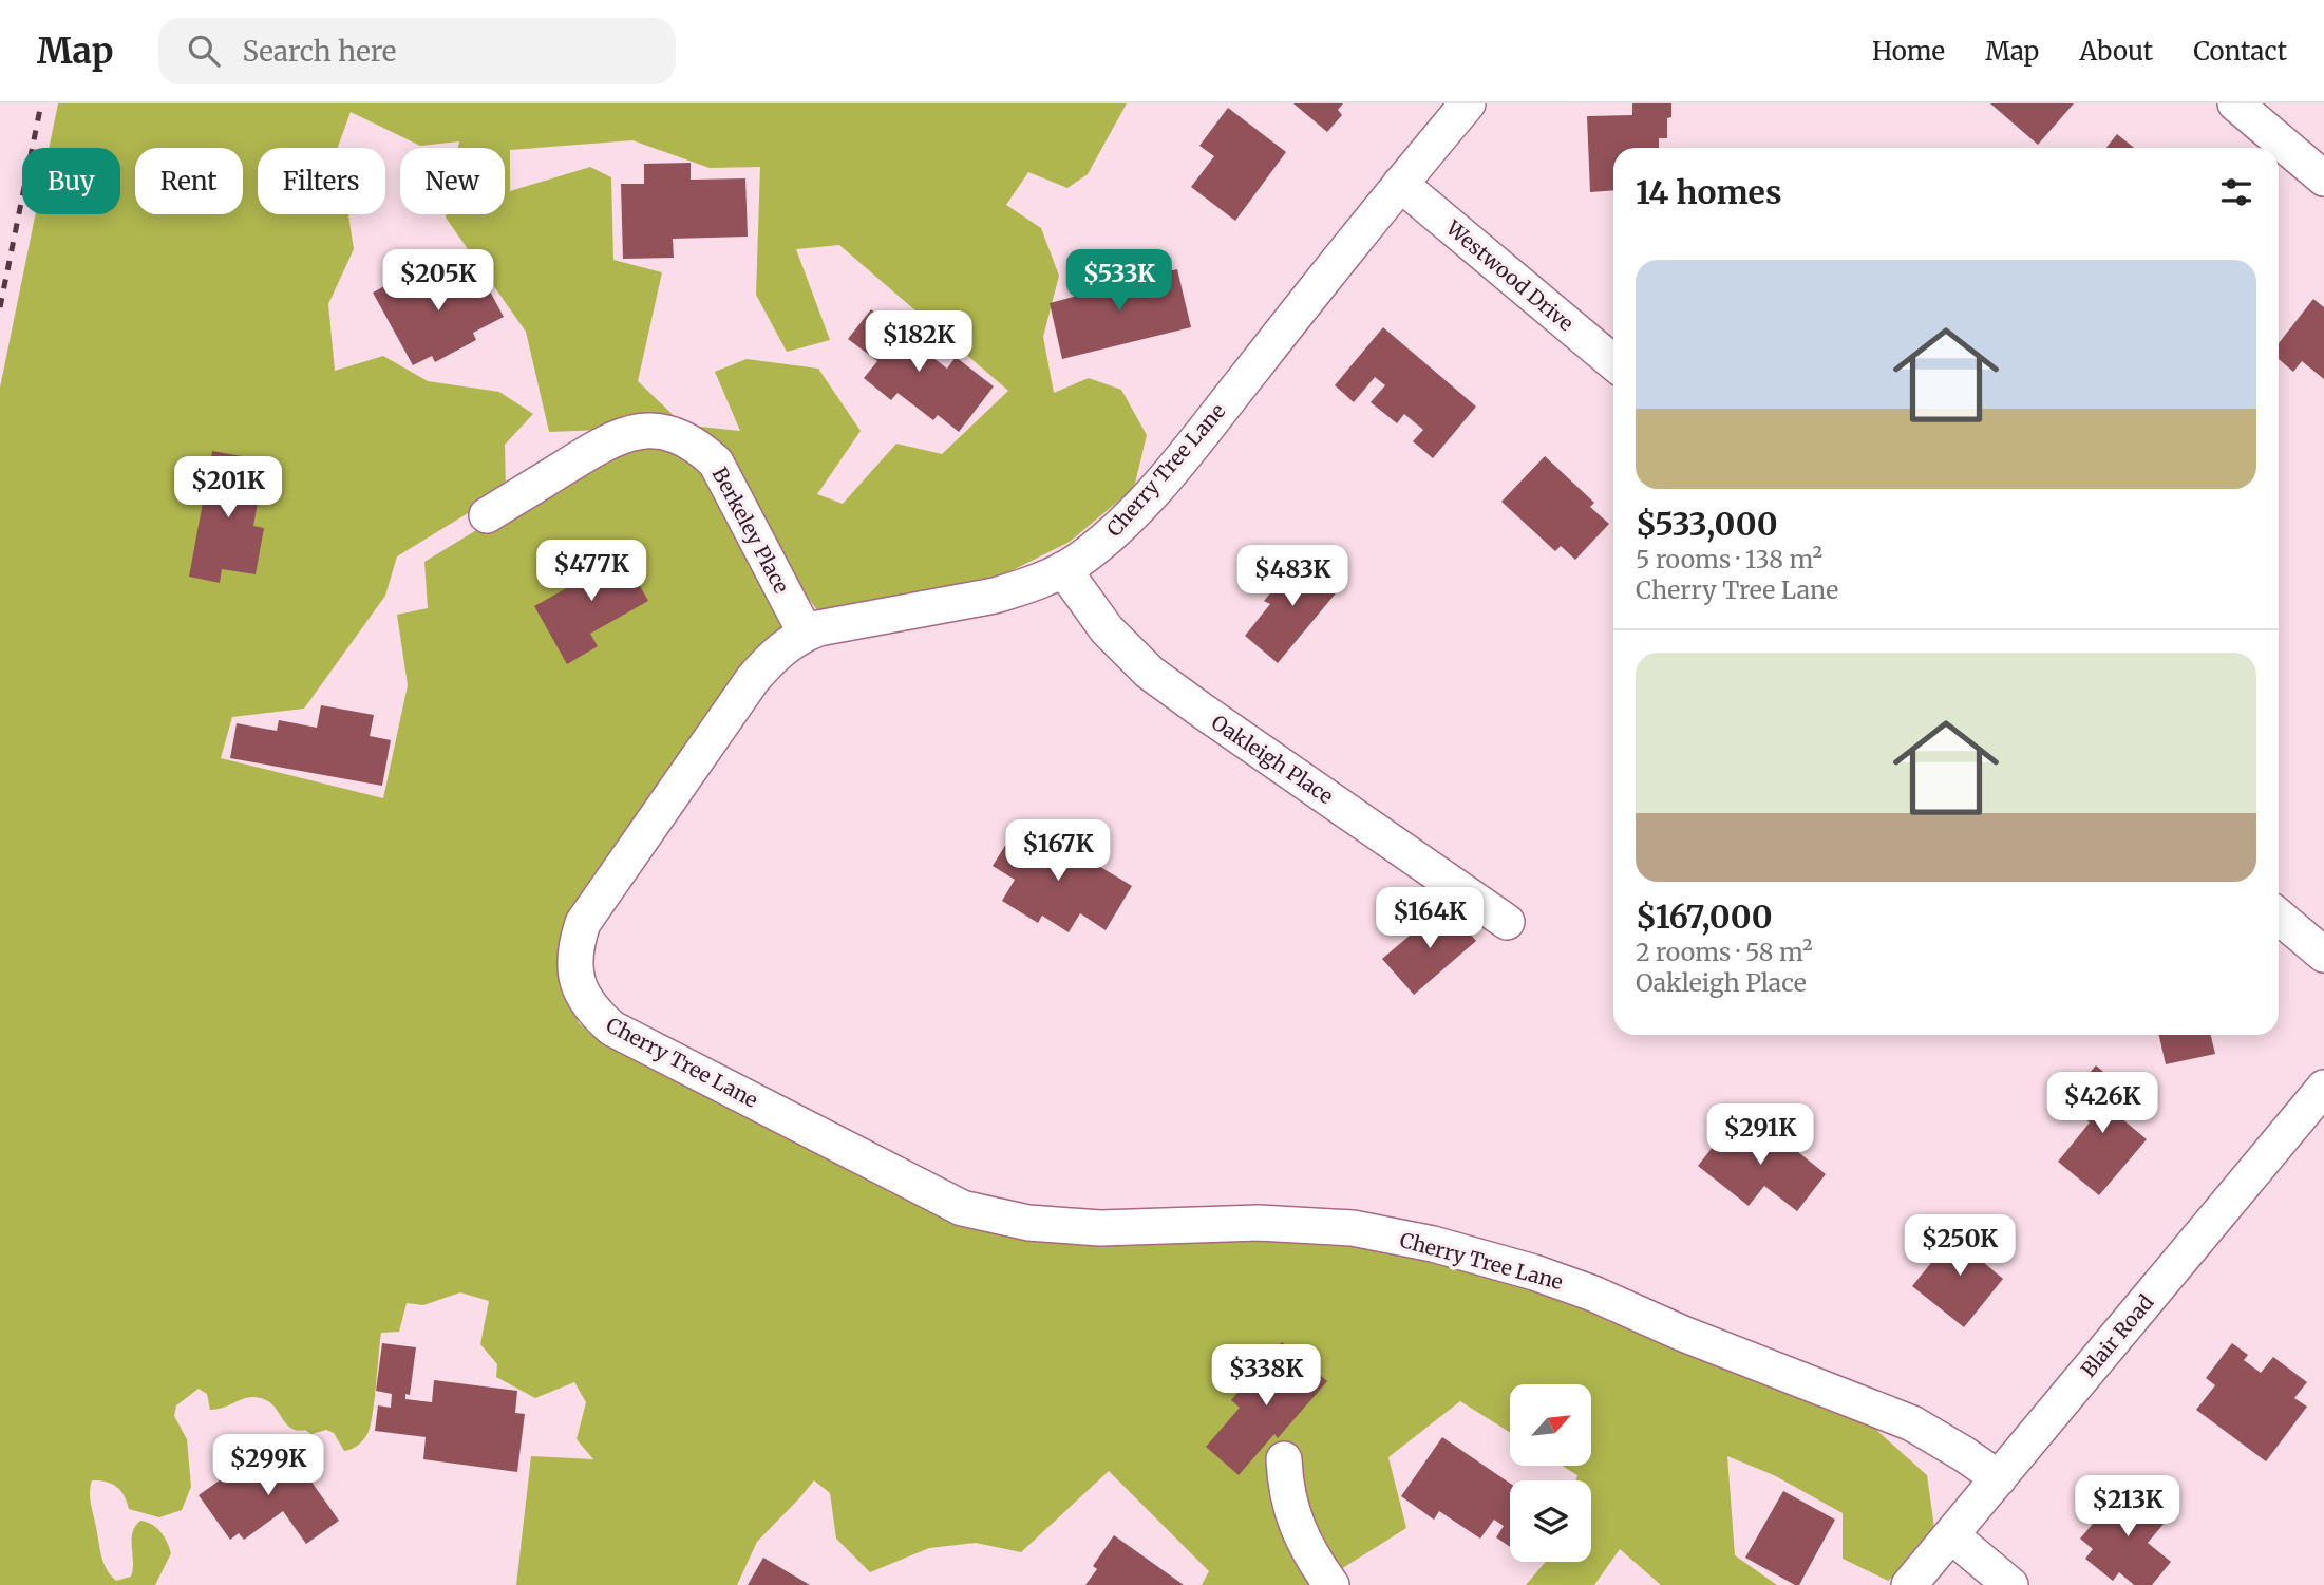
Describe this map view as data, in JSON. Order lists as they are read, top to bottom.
{
  "streets": {
    "street": [
      "Westwood Drive",
      "Cherry Tree Lane",
      "Berkeley Place",
      "Oakleigh Place",
      "Blair Road"
    ]
  },
  "crossings": [
    ["Westwood Drive", "Cherry Tree Lane"],
    ["Cherry Tree Lane", "Berkeley Place"],
    ["Cherry Tree Lane", "Oakleigh Place"],
    ["Cherry Tree Lane", "Blair Road"]
  ],
  "north": "top right",
  "page": {
    "header": "Map",
    "search": "Search here",
    "nav": [
      "Home",
      "Map",
      "About",
      "Contact"
    ],
    "chip": [
      "Buy",
      "Rent",
      "Filters",
      "New"
    ],
    "heading": "14 homes",
    "list": [
      {
        "name": "$533,000",
        "note": "5 rooms · 138 m² · Cherry Tree Lane"
      },
      {
        "name": "$167,000",
        "note": "2 rooms · 58 m² · Oakleigh Place"
      }
    ],
    "price": [
      "$205K",
      "$533K",
      "$182K",
      "$201K",
      "$477K",
      "$483K",
      "$167K",
      "$164K",
      "$426K",
      "$291K",
      "$250K",
      "$338K",
      "$299K",
      "$213K"
    ]
  }
}
